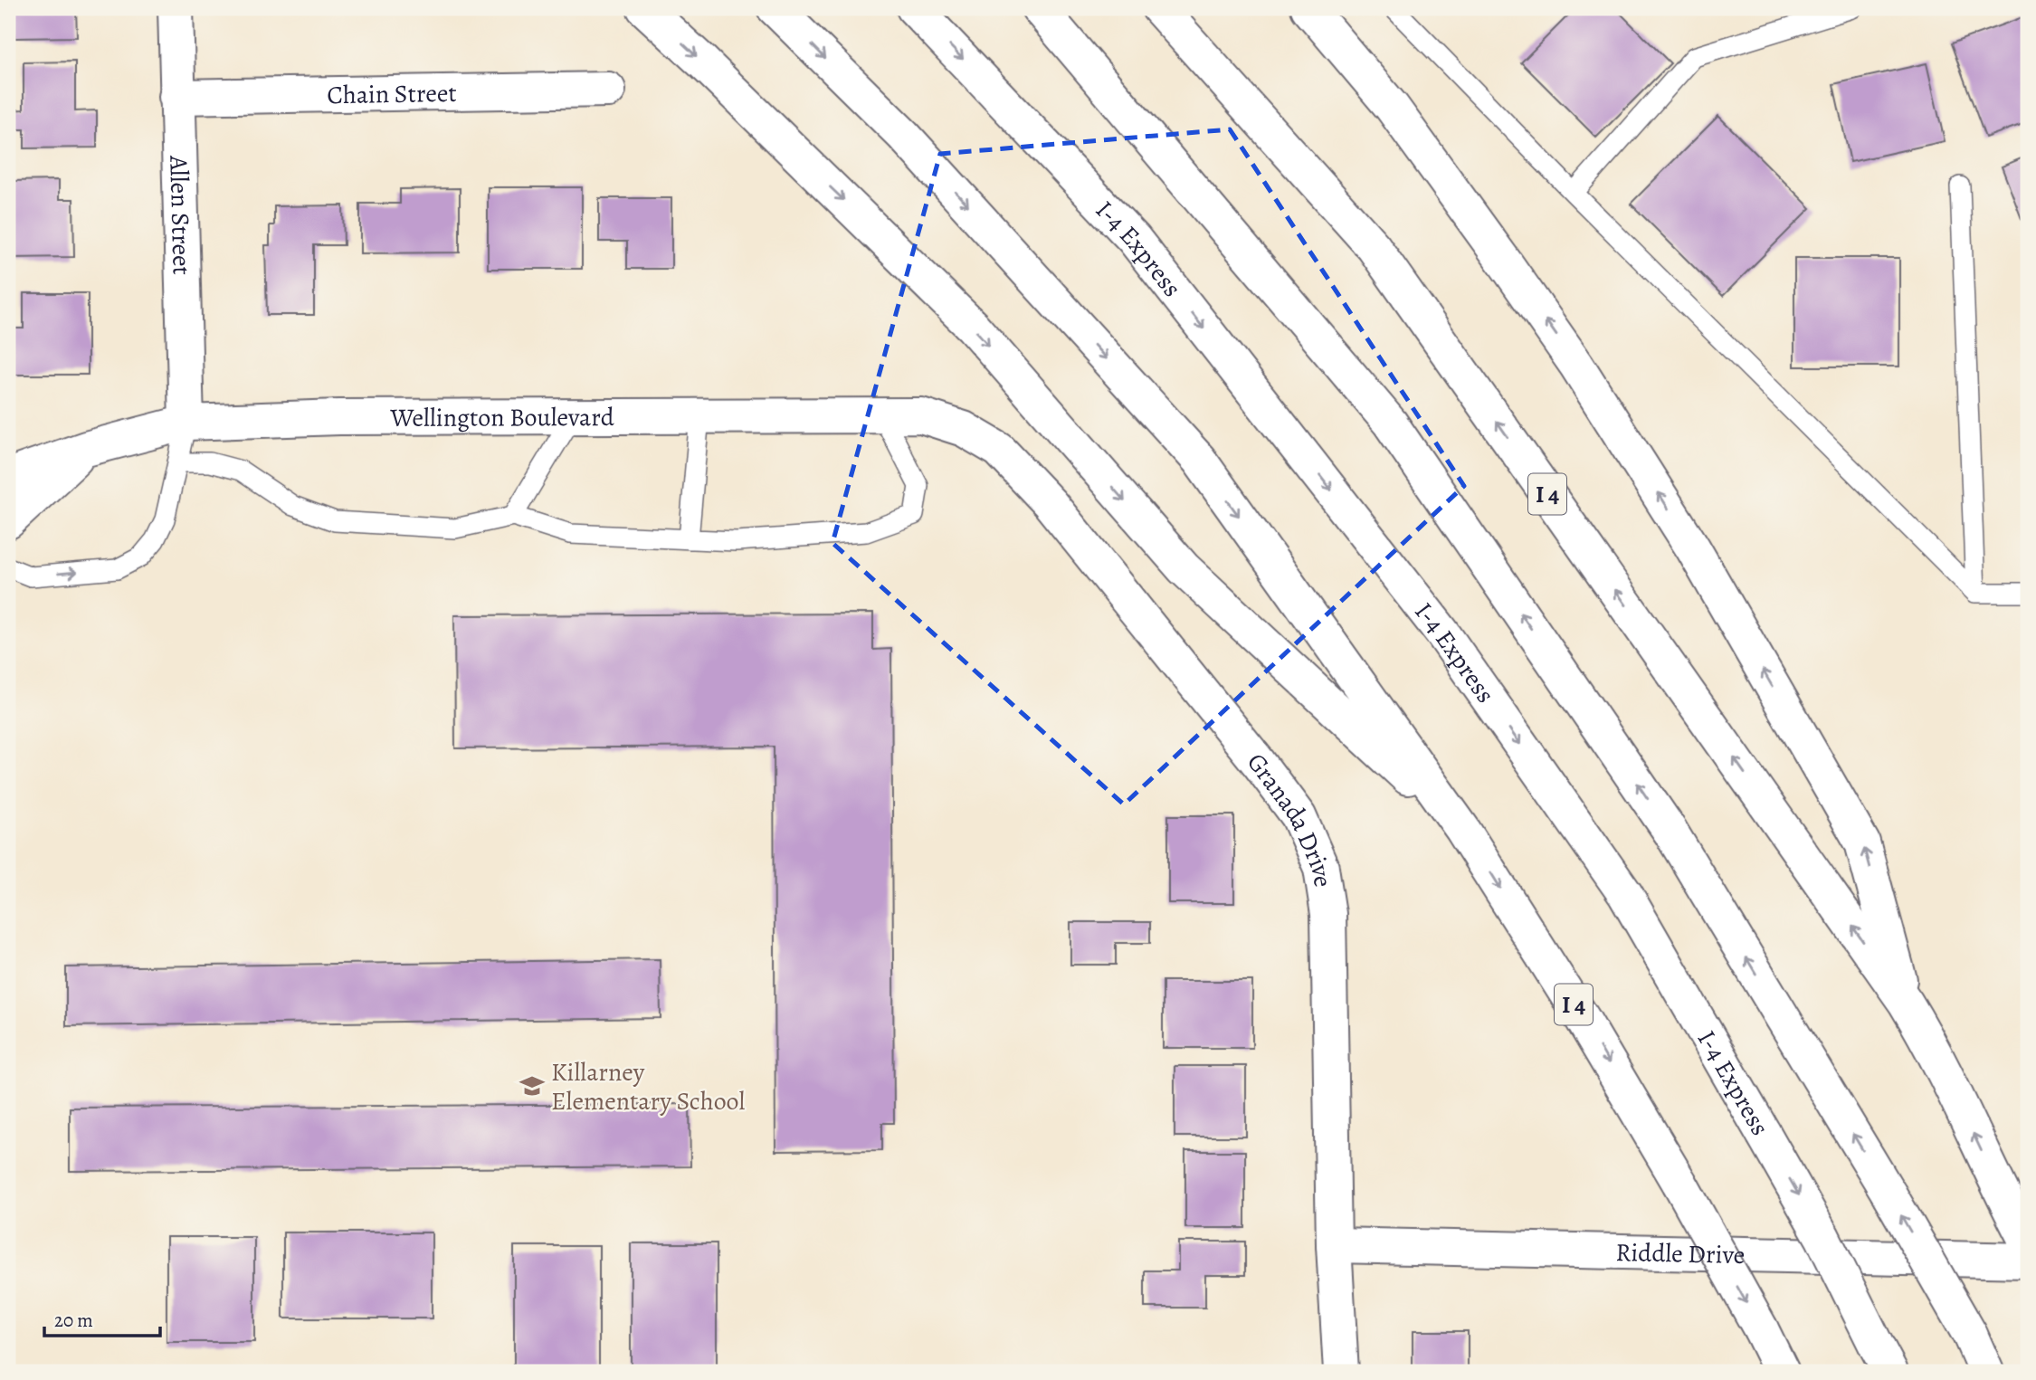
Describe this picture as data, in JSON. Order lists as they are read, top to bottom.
{
  "streets": {
    "main road": [
      "Chain Street",
      "Allen Street",
      "I-4 Express",
      "Wellington Boulevard",
      "I 4",
      "Granada Drive",
      "Riddle Drive"
    ]
  },
  "crossings": [
    ["Chain Street", "Allen Street"],
    ["Allen Street", "Wellington Boulevard"],
    ["Wellington Boulevard", "Granada Drive"],
    ["Granada Drive", "Riddle Drive"]
  ],
  "places": {
    "school or university": ["Killarney Elementary School"]
  },
  "scale_bar": "20 m"
}
